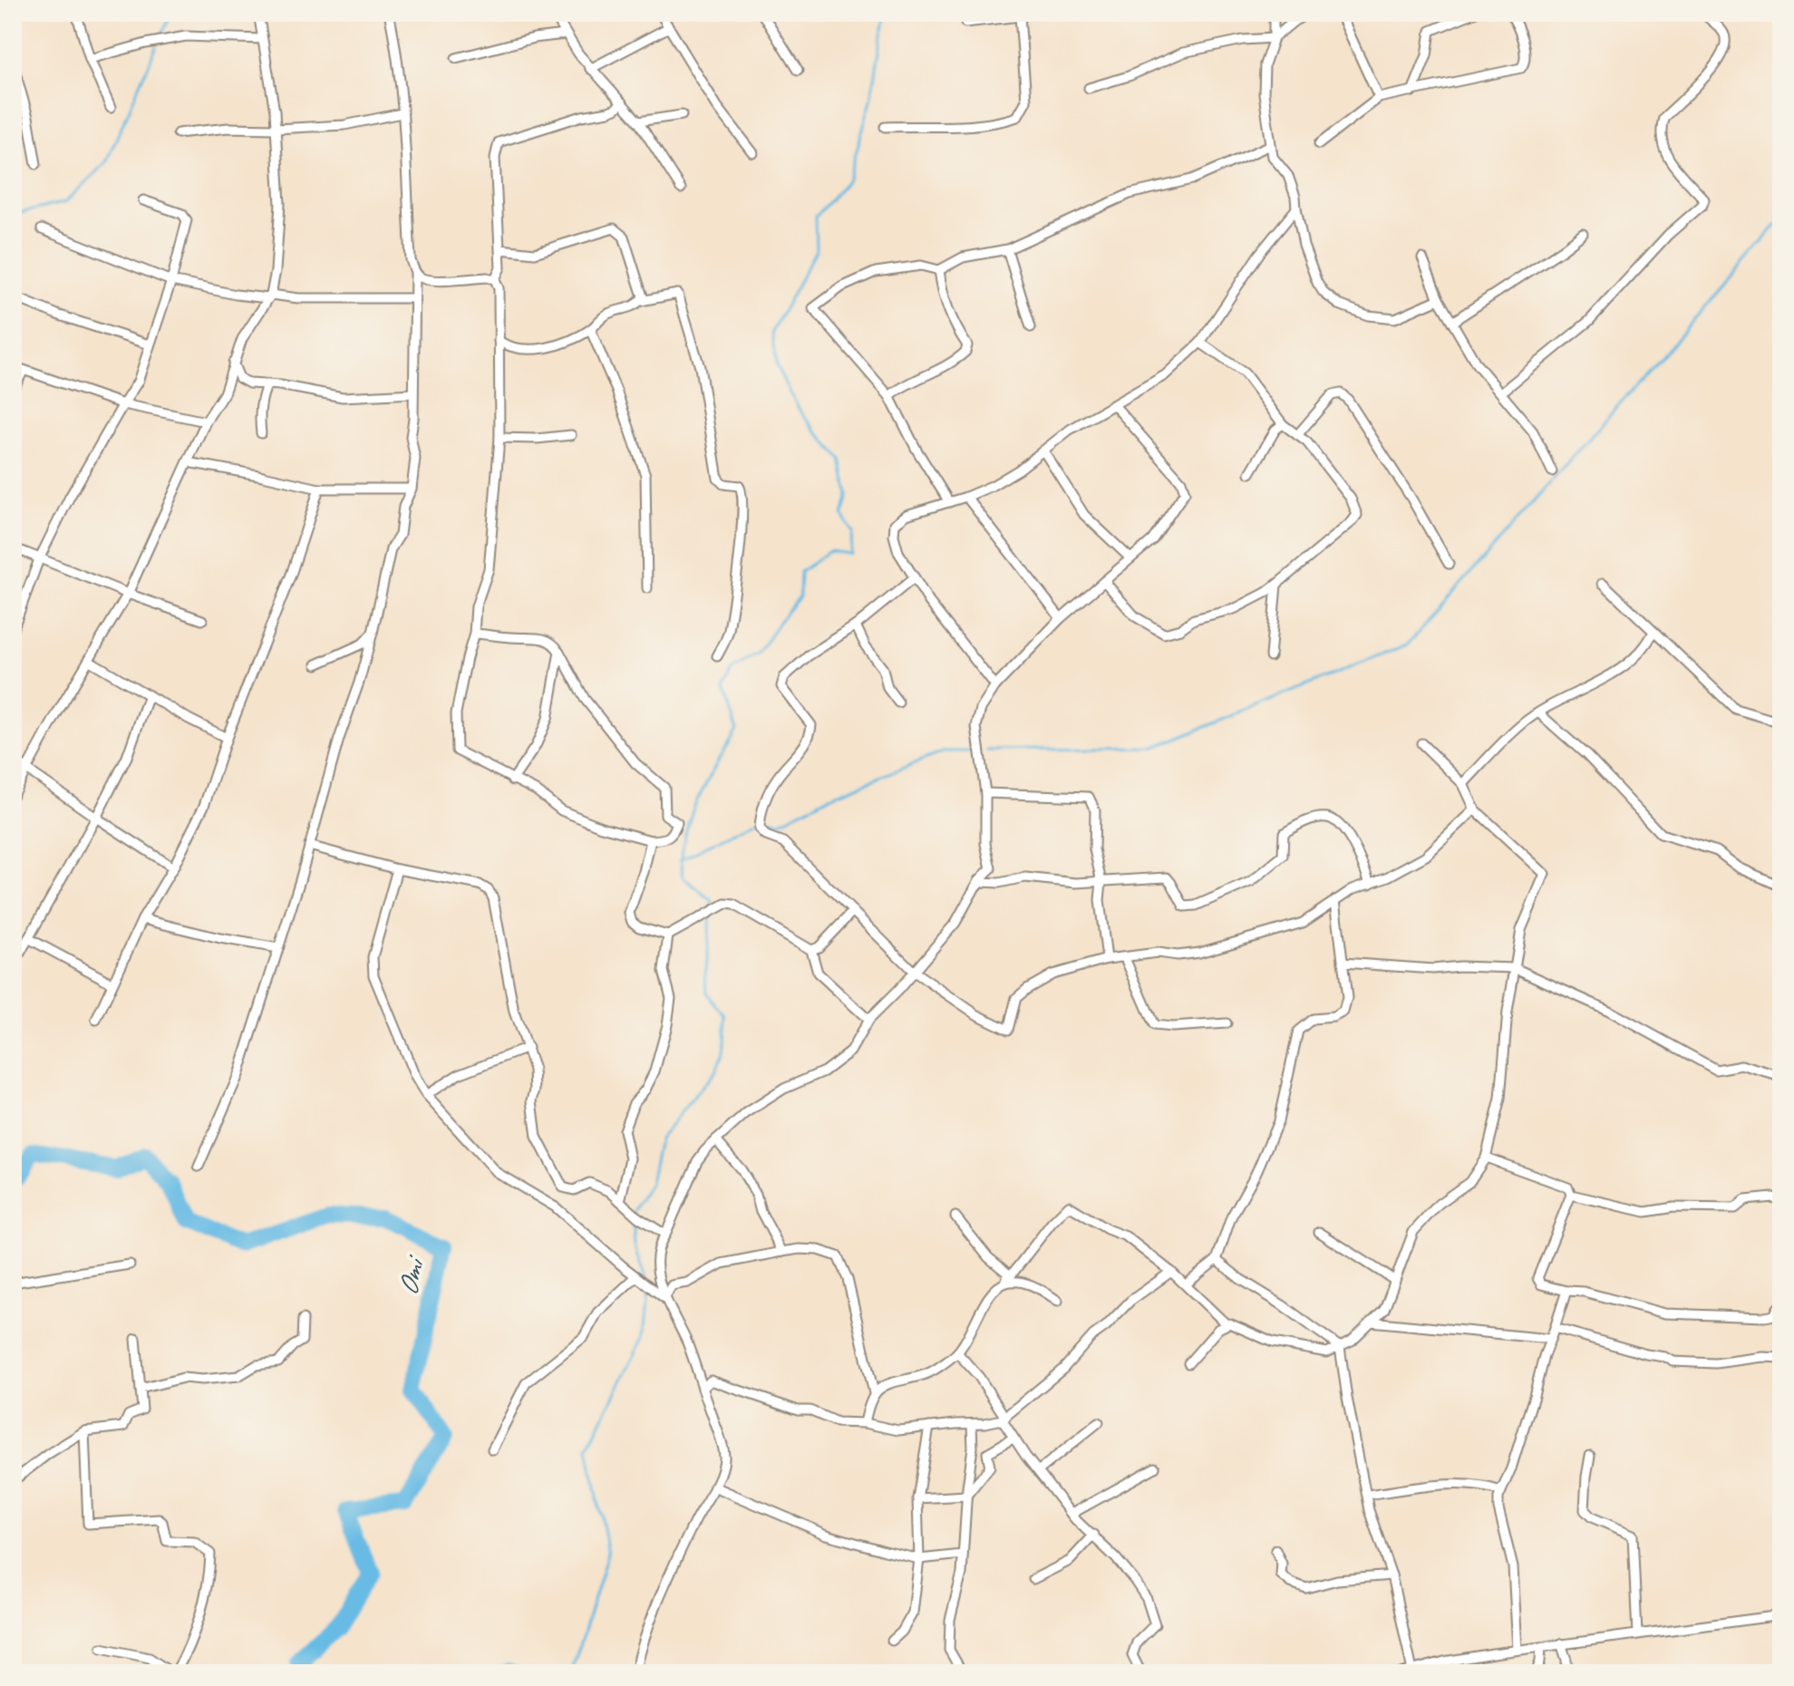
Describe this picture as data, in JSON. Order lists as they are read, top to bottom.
{
  "water": ["Omi"]
}
